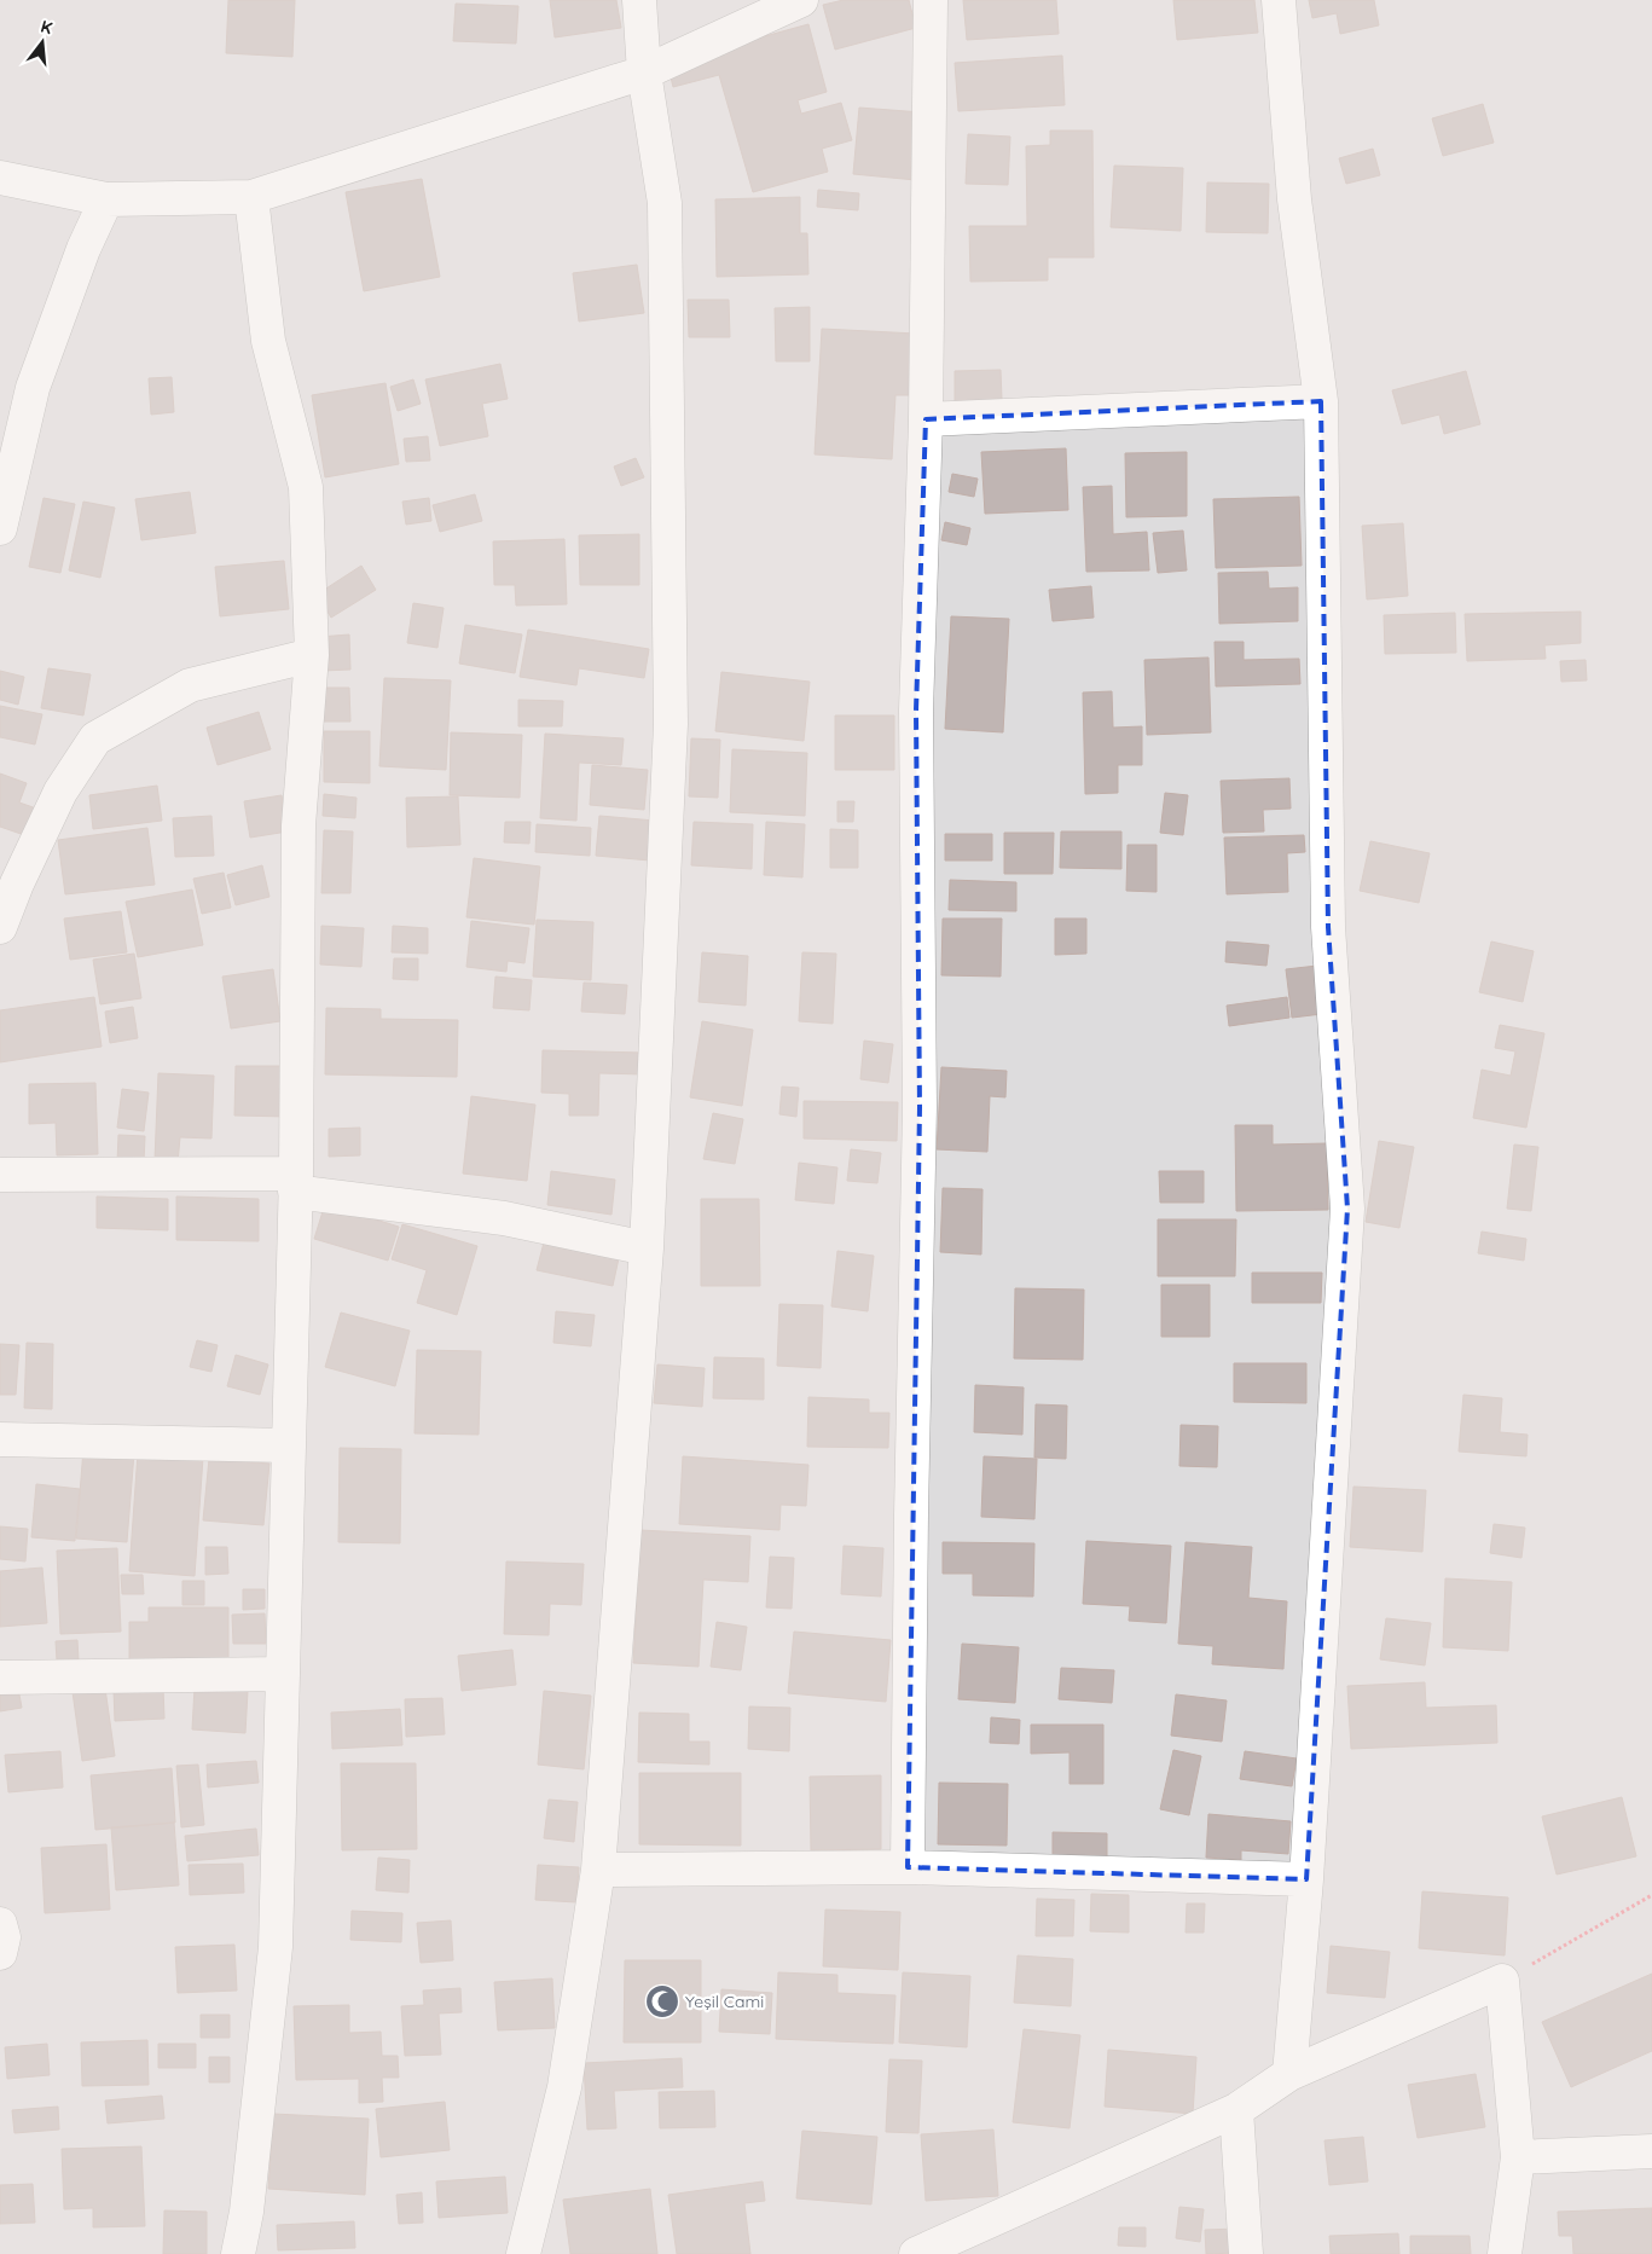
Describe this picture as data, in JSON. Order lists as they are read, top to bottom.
{
  "places": {
    "mosque": ["Yeşil Cami"]
  },
  "north": "top"
}
